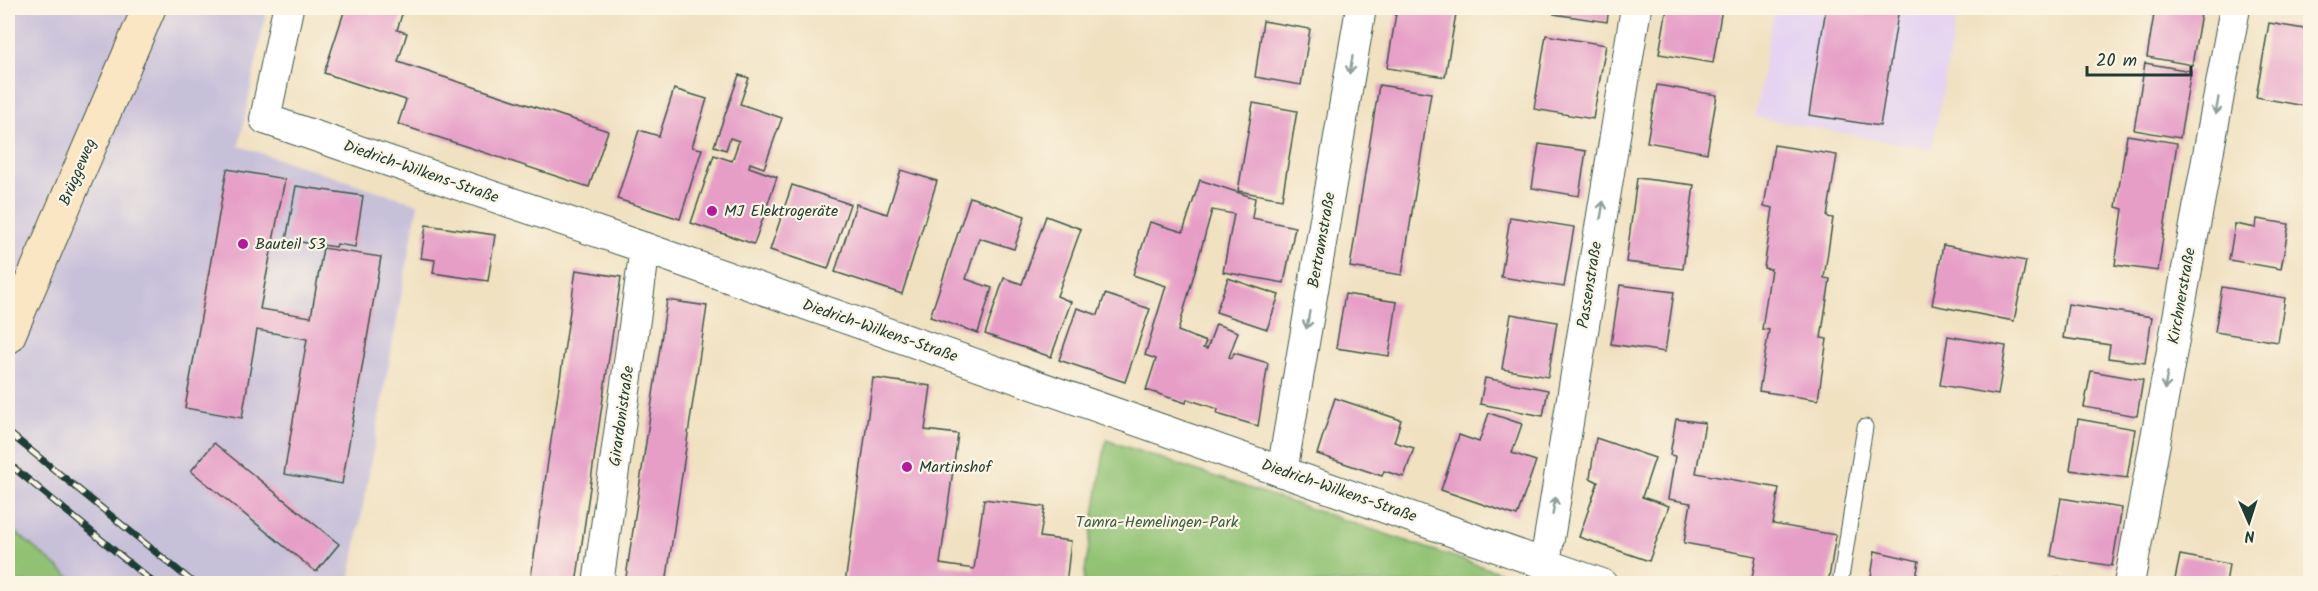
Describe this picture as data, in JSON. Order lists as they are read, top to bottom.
{
  "streets": {
    "street": [
      "Brüggeweg",
      "Diedrich-Wilkens-Straße",
      "Bertramstraße",
      "Passenstraße",
      "Kirchnerstraße",
      "Girardonistraße"
    ]
  },
  "crossings": [
    ["Diedrich-Wilkens-Straße", "Bertramstraße"],
    ["Diedrich-Wilkens-Straße", "Passenstraße"],
    ["Diedrich-Wilkens-Straße", "Girardonistraße"]
  ],
  "one_way": ["Bertramstraße", "Passenstraße", "Kirchnerstraße"],
  "parks": ["Tamra-Hemelingen-Park"],
  "places": ["MJ Elektrogeräte", "Bauteil 53", "Martinshof"],
  "scale_bar": "20 m",
  "north": "bottom"
}
